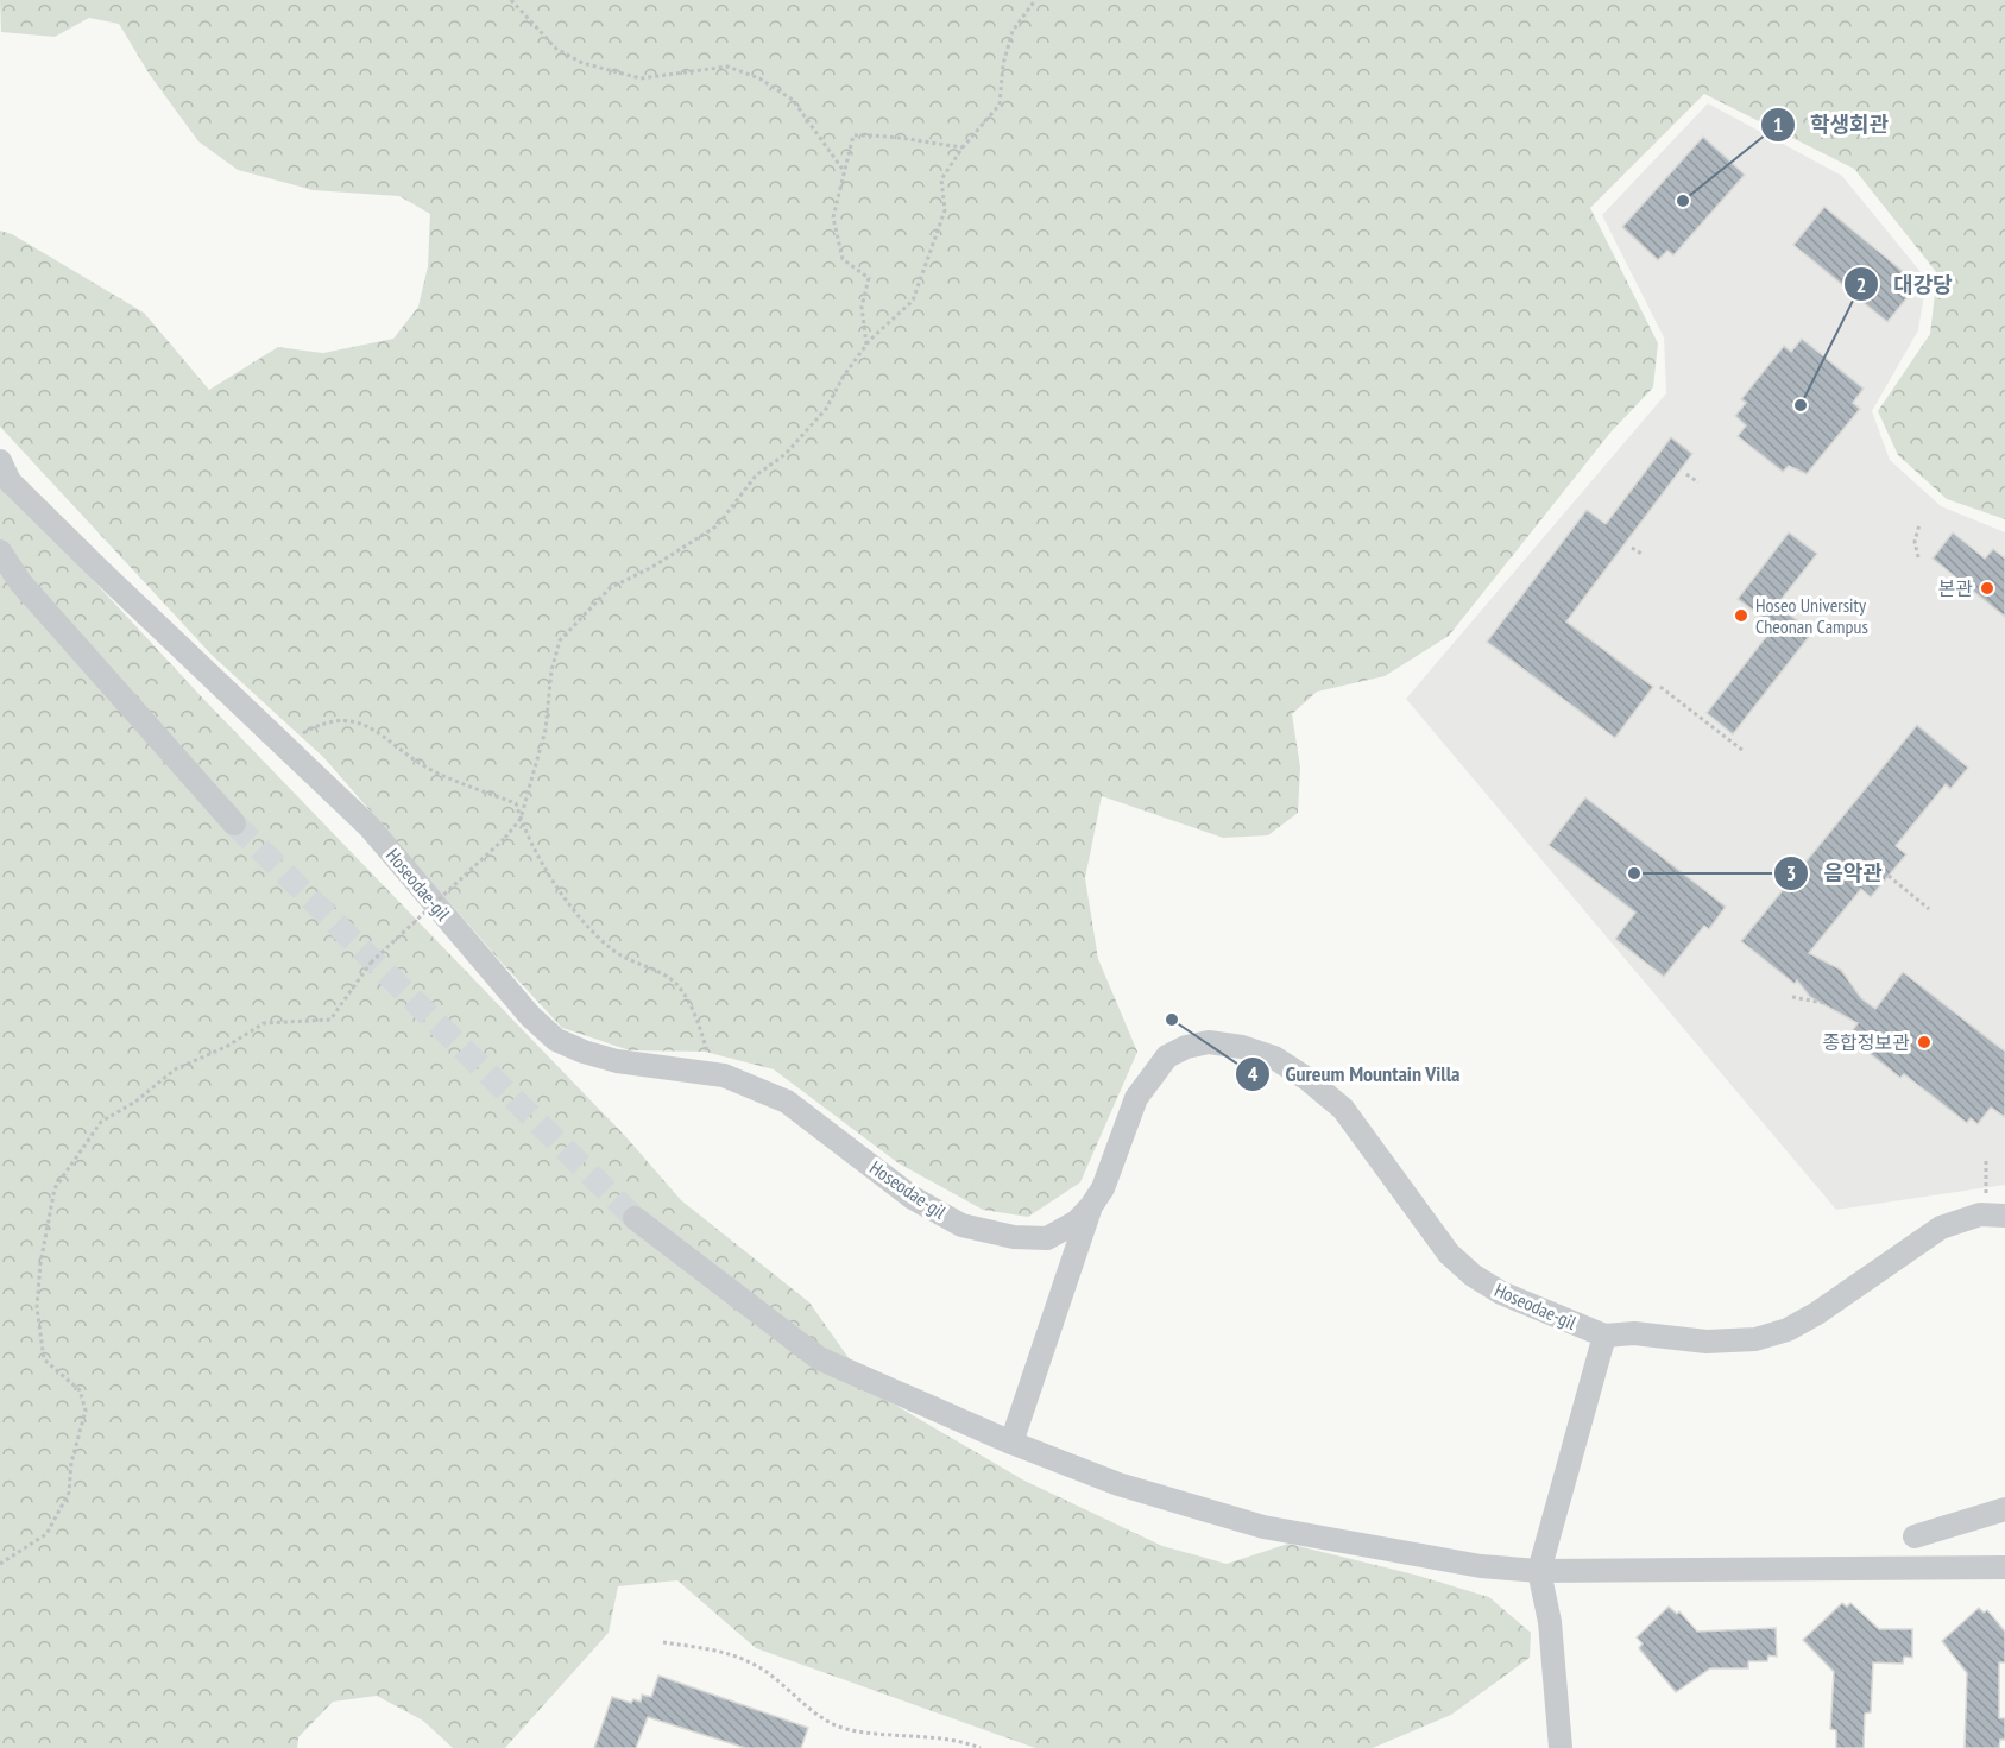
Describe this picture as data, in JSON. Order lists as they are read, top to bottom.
{
  "streets": {
    "street": ["Hoseodae-gil"]
  },
  "places": [
    "학생회관",
    "대강당",
    "본관",
    "Hoseo University Cheonan Campus",
    "음악관",
    "Gureum Mountain Villa",
    "종합정보관"
  ]
}
